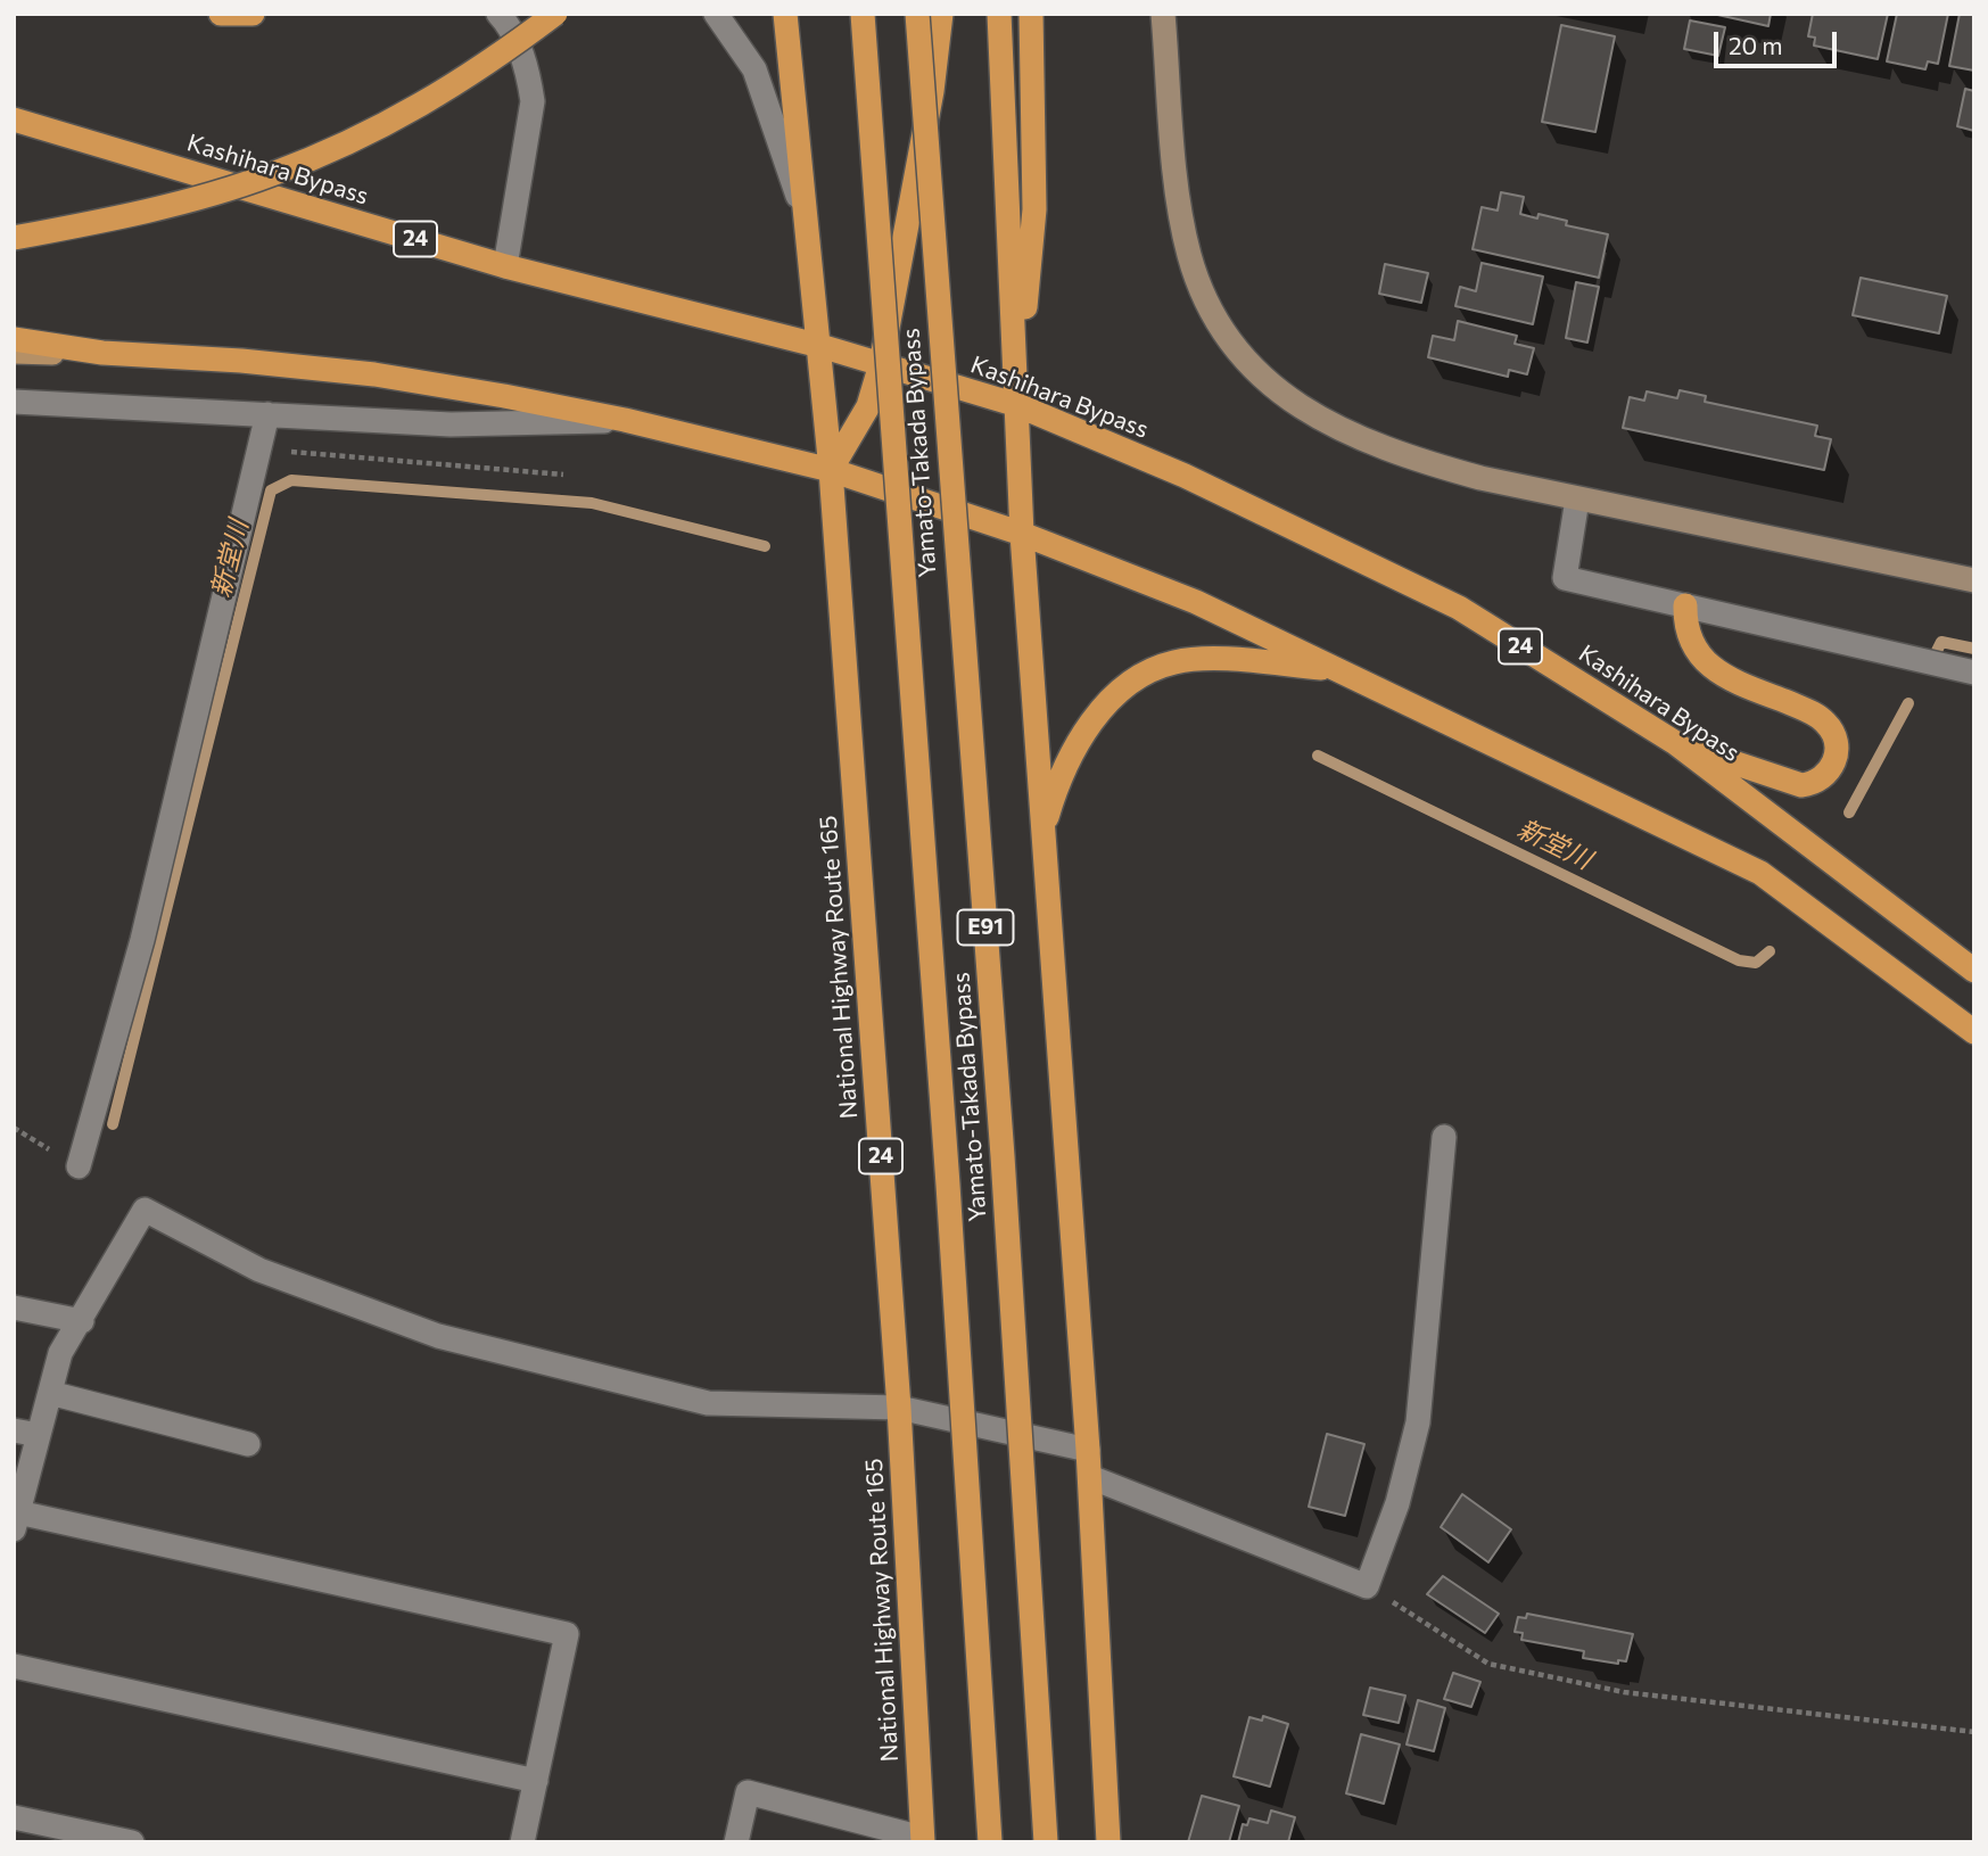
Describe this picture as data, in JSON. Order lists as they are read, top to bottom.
{
  "streets": {
    "highway": [
      "Kashihara Bypass",
      "24",
      "Yamato-Takada Bypass",
      "E91",
      "National Highway Route 165"
    ]
  },
  "crossings": [
    ["Kashihara Bypass", "24"],
    ["24", "National Highway Route 165"]
  ],
  "water": ["新堂川"],
  "scale_bar": "20 m"
}
